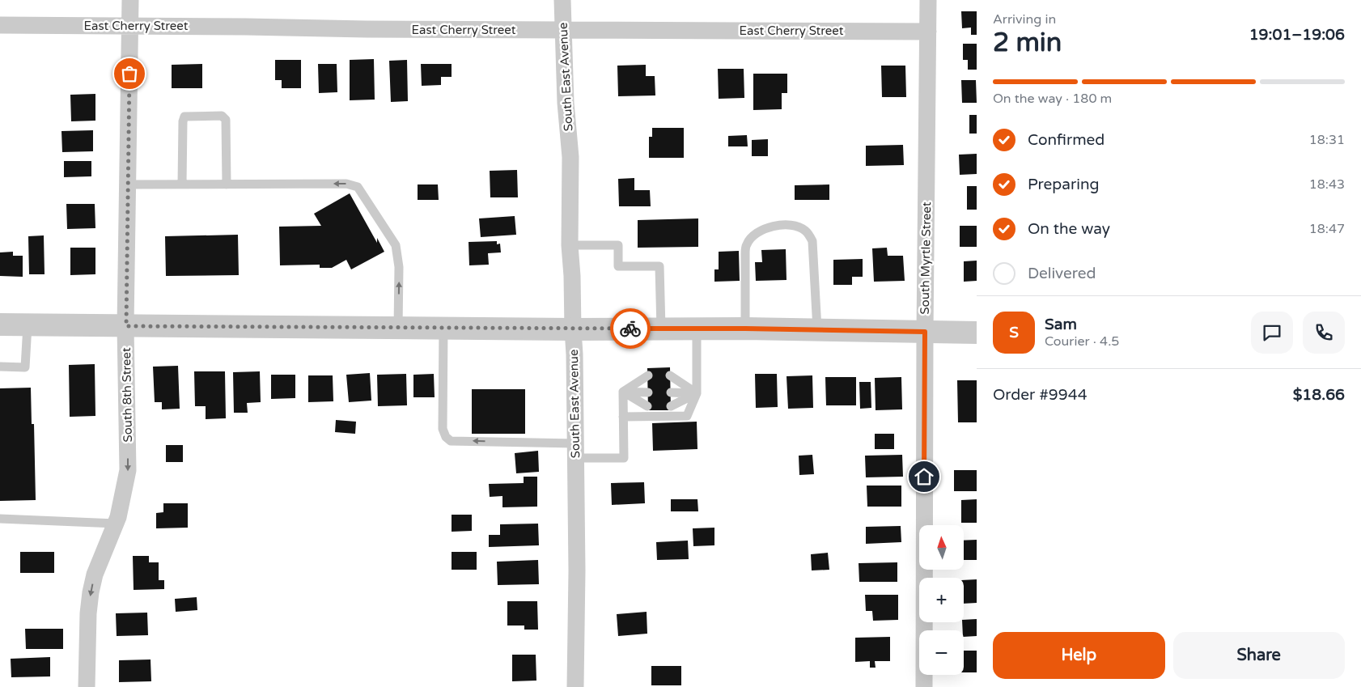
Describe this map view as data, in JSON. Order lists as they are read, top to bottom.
{
  "streets": {
    "street": [
      "East Cherry Street",
      "South East Avenue",
      "South Myrtle Street",
      "South 8th Street"
    ]
  },
  "crossings": [
    ["East Cherry Street", "South East Avenue"],
    ["East Cherry Street", "South Myrtle Street"],
    ["East Cherry Street", "South 8th Street"]
  ],
  "one_way": ["South 8th Street"],
  "north": "top",
  "page": {
    "heading": ["2 min", "Arriving in", "19:01–19:06"],
    "panel": [
      "Sam",
      "Courier · 4.5",
      "Order #9944",
      "$18.66"
    ],
    "bar": "On the way · 180 m",
    "list": [
      ["Confirmed", "18:31"],
      ["Preparing", "18:43"],
      ["On the way", "18:47"],
      "Delivered"
    ],
    "round": "S",
    "map_buttons": ["+", "−"],
    "buttons": ["Help", "Share"]
  }
}
